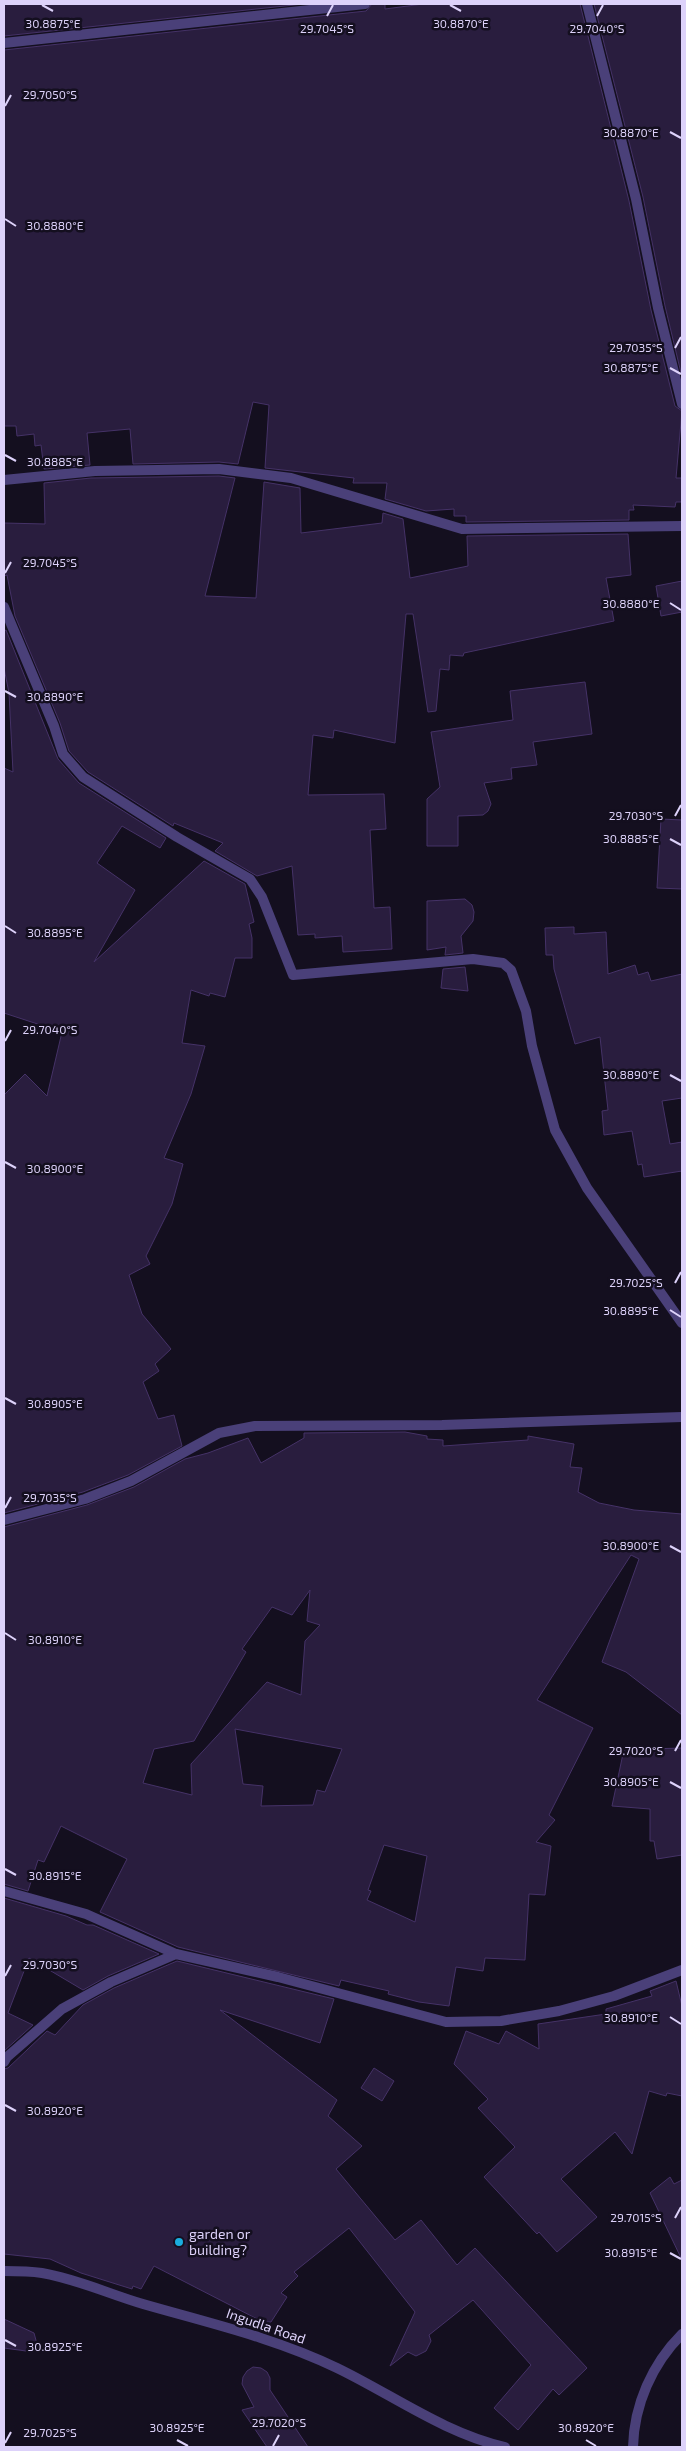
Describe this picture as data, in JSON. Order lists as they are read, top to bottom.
{
  "streets": {
    "street": ["Ingudla Road"]
  },
  "places": ["garden or building?"],
  "coordinates": [
    "30.8875°E",
    "30.8870°E",
    "29.7045°S",
    "29.7040°S",
    "29.7050°S",
    "30.8880°E",
    "29.7035°S",
    "30.8885°E",
    "30.8890°E",
    "29.7030°S",
    "30.8895°E",
    "30.8900°E",
    "29.7025°S",
    "30.8905°E",
    "30.8910°E",
    "29.7020°S",
    "30.8915°E",
    "30.8920°E",
    "29.7015°S",
    "30.8925°E"
  ]
}
